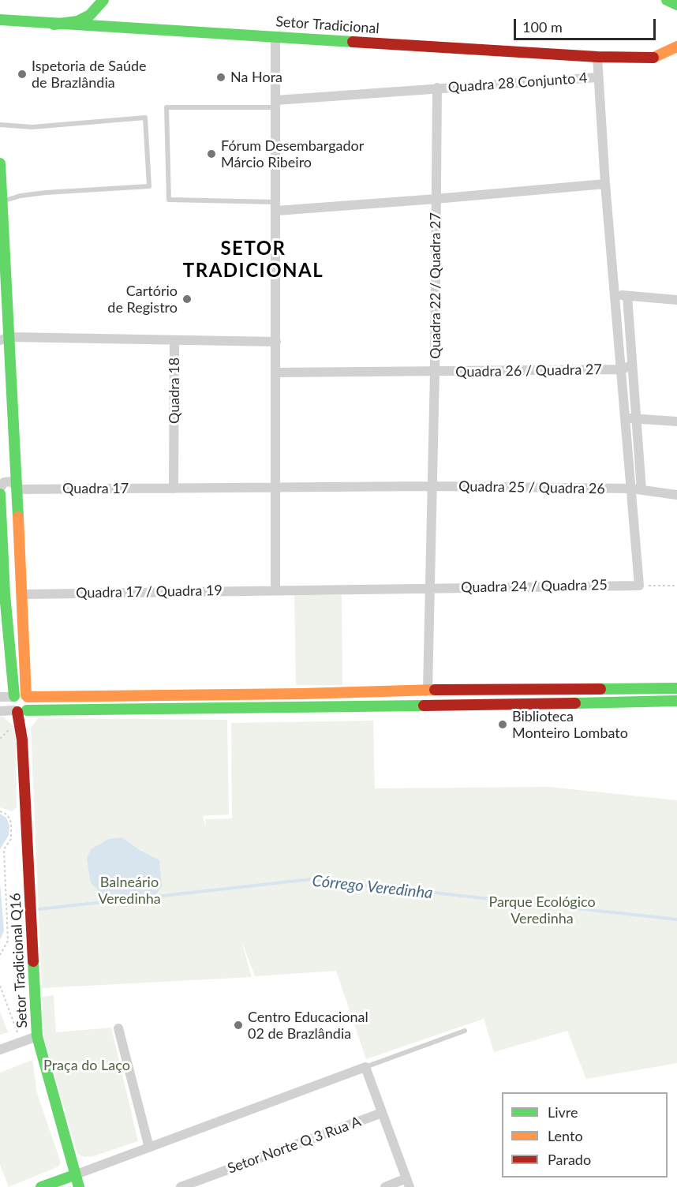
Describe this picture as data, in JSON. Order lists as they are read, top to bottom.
{
  "streets": {
    "main road": ["Setor Tradicional", "Setor Tradicional Q16"],
    "street": [
      "Quadra 28 Conjunto 4",
      "Quadra 22 / Quadra 27",
      "Quadra 26 / Quadra 27",
      "Quadra 18",
      "Quadra 25 / Quadra 26",
      "Quadra 17",
      "Quadra 24 / Quadra 25",
      "Quadra 17 / Quadra 19",
      "Setor Norte Q 3 Rua A"
    ]
  },
  "crossings": [
    ["Quadra 28 Conjunto 4", "Quadra 22 / Quadra 27"],
    ["Quadra 22 / Quadra 27", "Quadra 26 / Quadra 27"],
    ["Quadra 22 / Quadra 27", "Quadra 25 / Quadra 26"],
    ["Quadra 22 / Quadra 27", "Quadra 24 / Quadra 25"],
    ["Quadra 18", "Quadra 17"],
    ["Quadra 25 / Quadra 26", "Quadra 17"],
    ["Quadra 24 / Quadra 25", "Quadra 17 / Quadra 19"]
  ],
  "districts": ["SETOR TRADICIONAL"],
  "water": ["Córrego Veredinha"],
  "parks": ["Balneário Veredinha", "Parque Ecológico Veredinha", "Praça do Laço"],
  "places": [
    "Ispetoria de Saúde de Brazlândia",
    "Na Hora",
    "Fórum Desembargador Márcio Ribeiro",
    "Cartório de Registro",
    "Biblioteca Monteiro Lombato",
    "Centro Educacional 02 de Brazlândia"
  ],
  "legend": ["Livre", "Lento", "Parado"],
  "scale_bar": "100 m"
}
